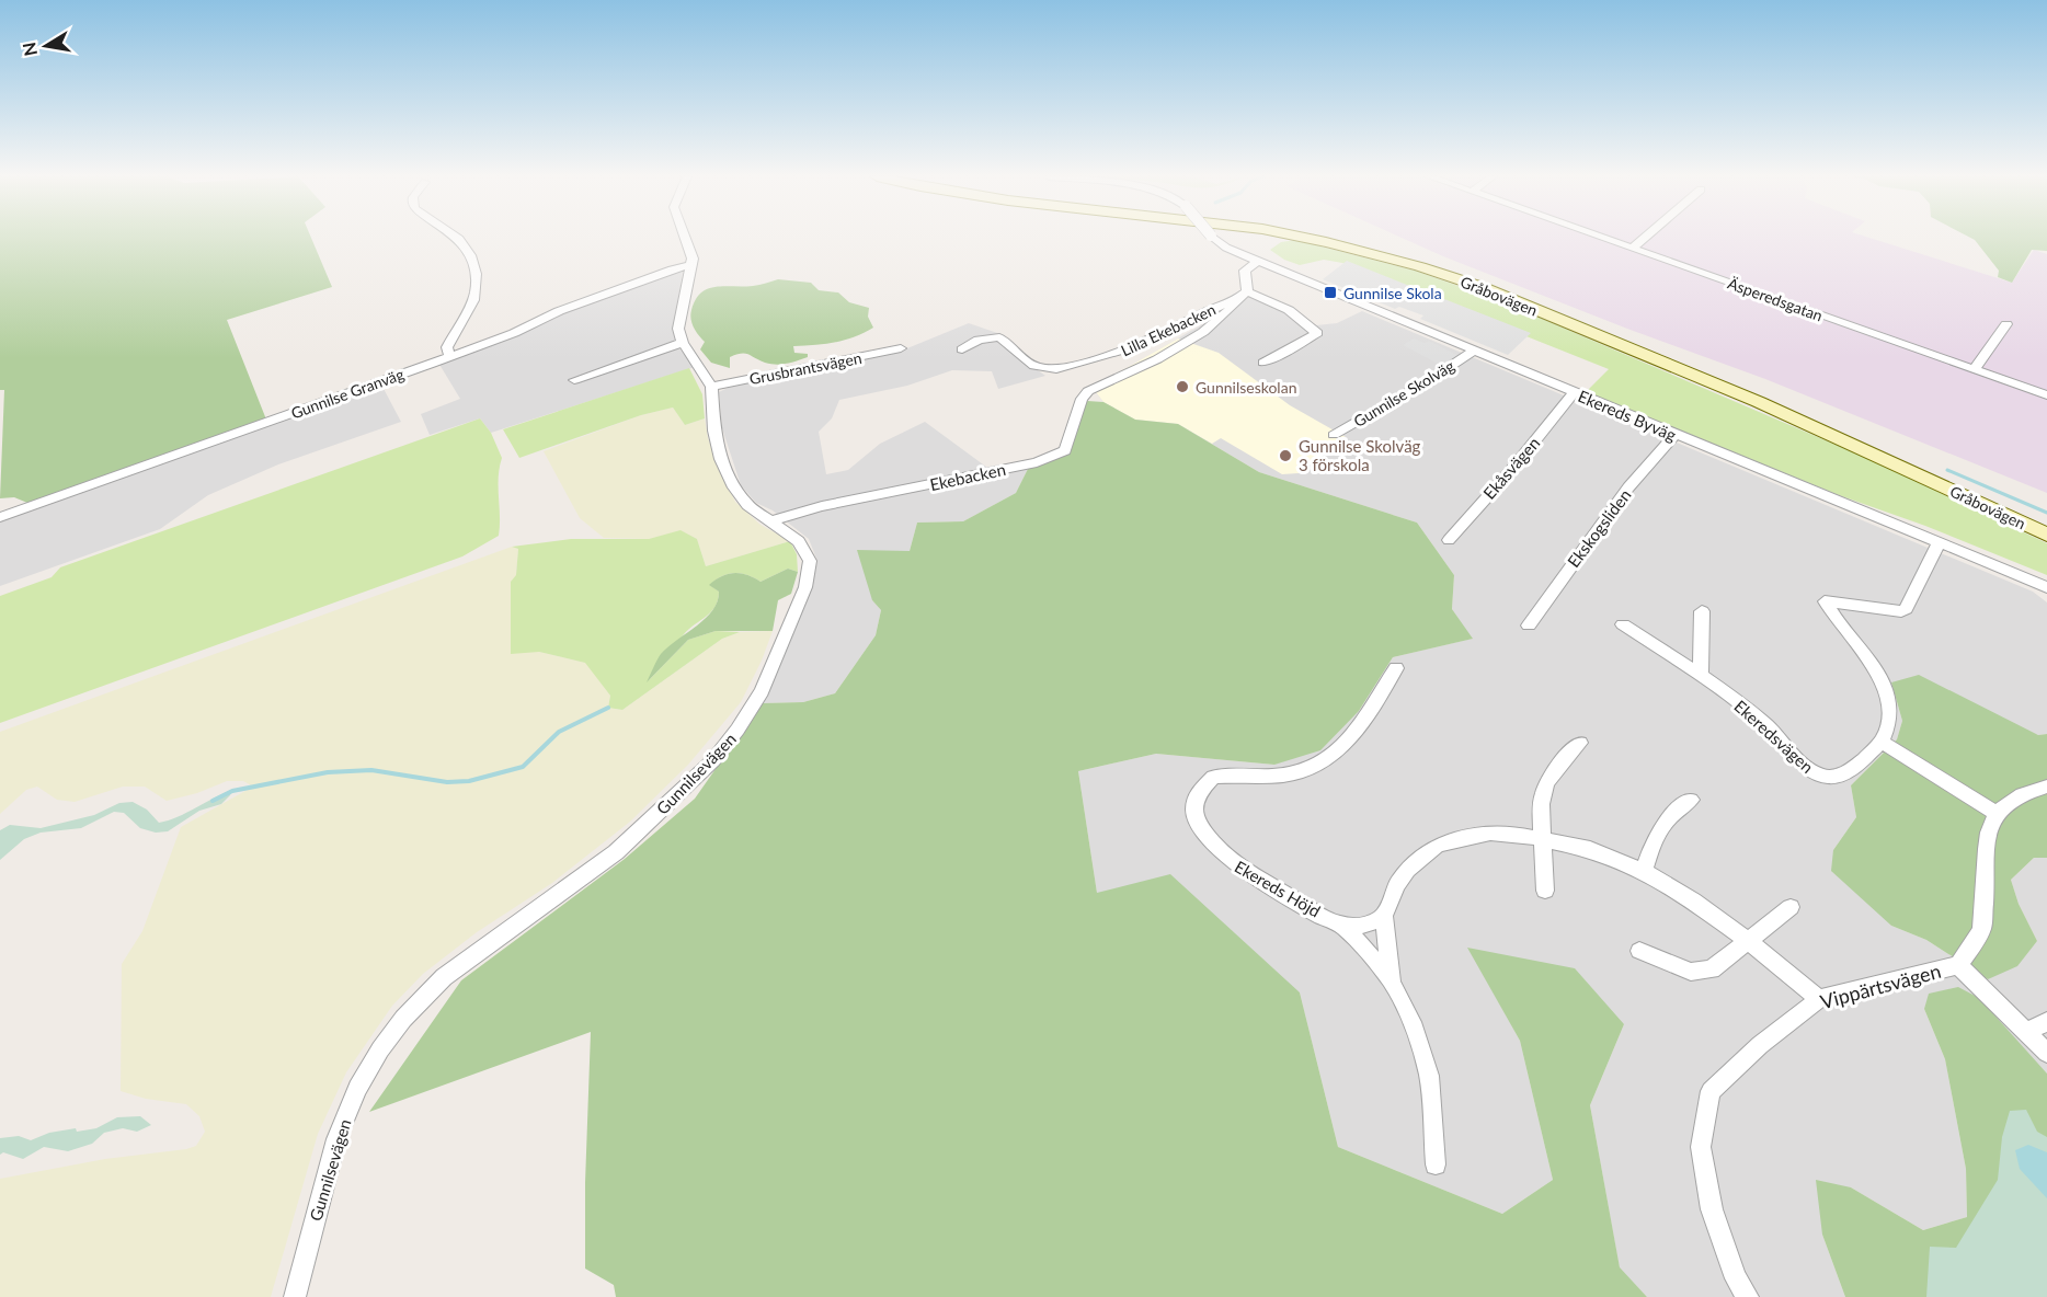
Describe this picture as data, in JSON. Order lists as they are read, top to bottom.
{
  "streets": {
    "main road": ["Gråbovägen"],
    "street": [
      "Äsperedsgatan",
      "Lilla Ekebacken",
      "Grusbrantsvägen",
      "Gunnilse Granväg",
      "Gunnilse Skolväg",
      "Ekereds Byväg",
      "Ekåsvägen",
      "Ekebacken",
      "Ekskogsliden",
      "Ekeredsvägen",
      "Gunnilsevägen",
      "Ekereds Höjd",
      "Vippärtsvägen"
    ]
  },
  "crossings": [
    ["Lilla Ekebacken", "Ekebacken"],
    ["Grusbrantsvägen", "Gunnilsevägen"],
    ["Gunnilse Skolväg", "Ekereds Byväg"],
    ["Ekereds Byväg", "Ekåsvägen"],
    ["Ekereds Byväg", "Ekskogsliden"],
    ["Ekebacken", "Gunnilsevägen"],
    ["Ekereds Höjd", "Vippärtsvägen"]
  ],
  "places": {
    "transit": ["Gunnilse Skola"],
    "other": ["Gunnilseskolan", "Gunnilse Skolväg 3 förskola"]
  },
  "north": "left"
}
